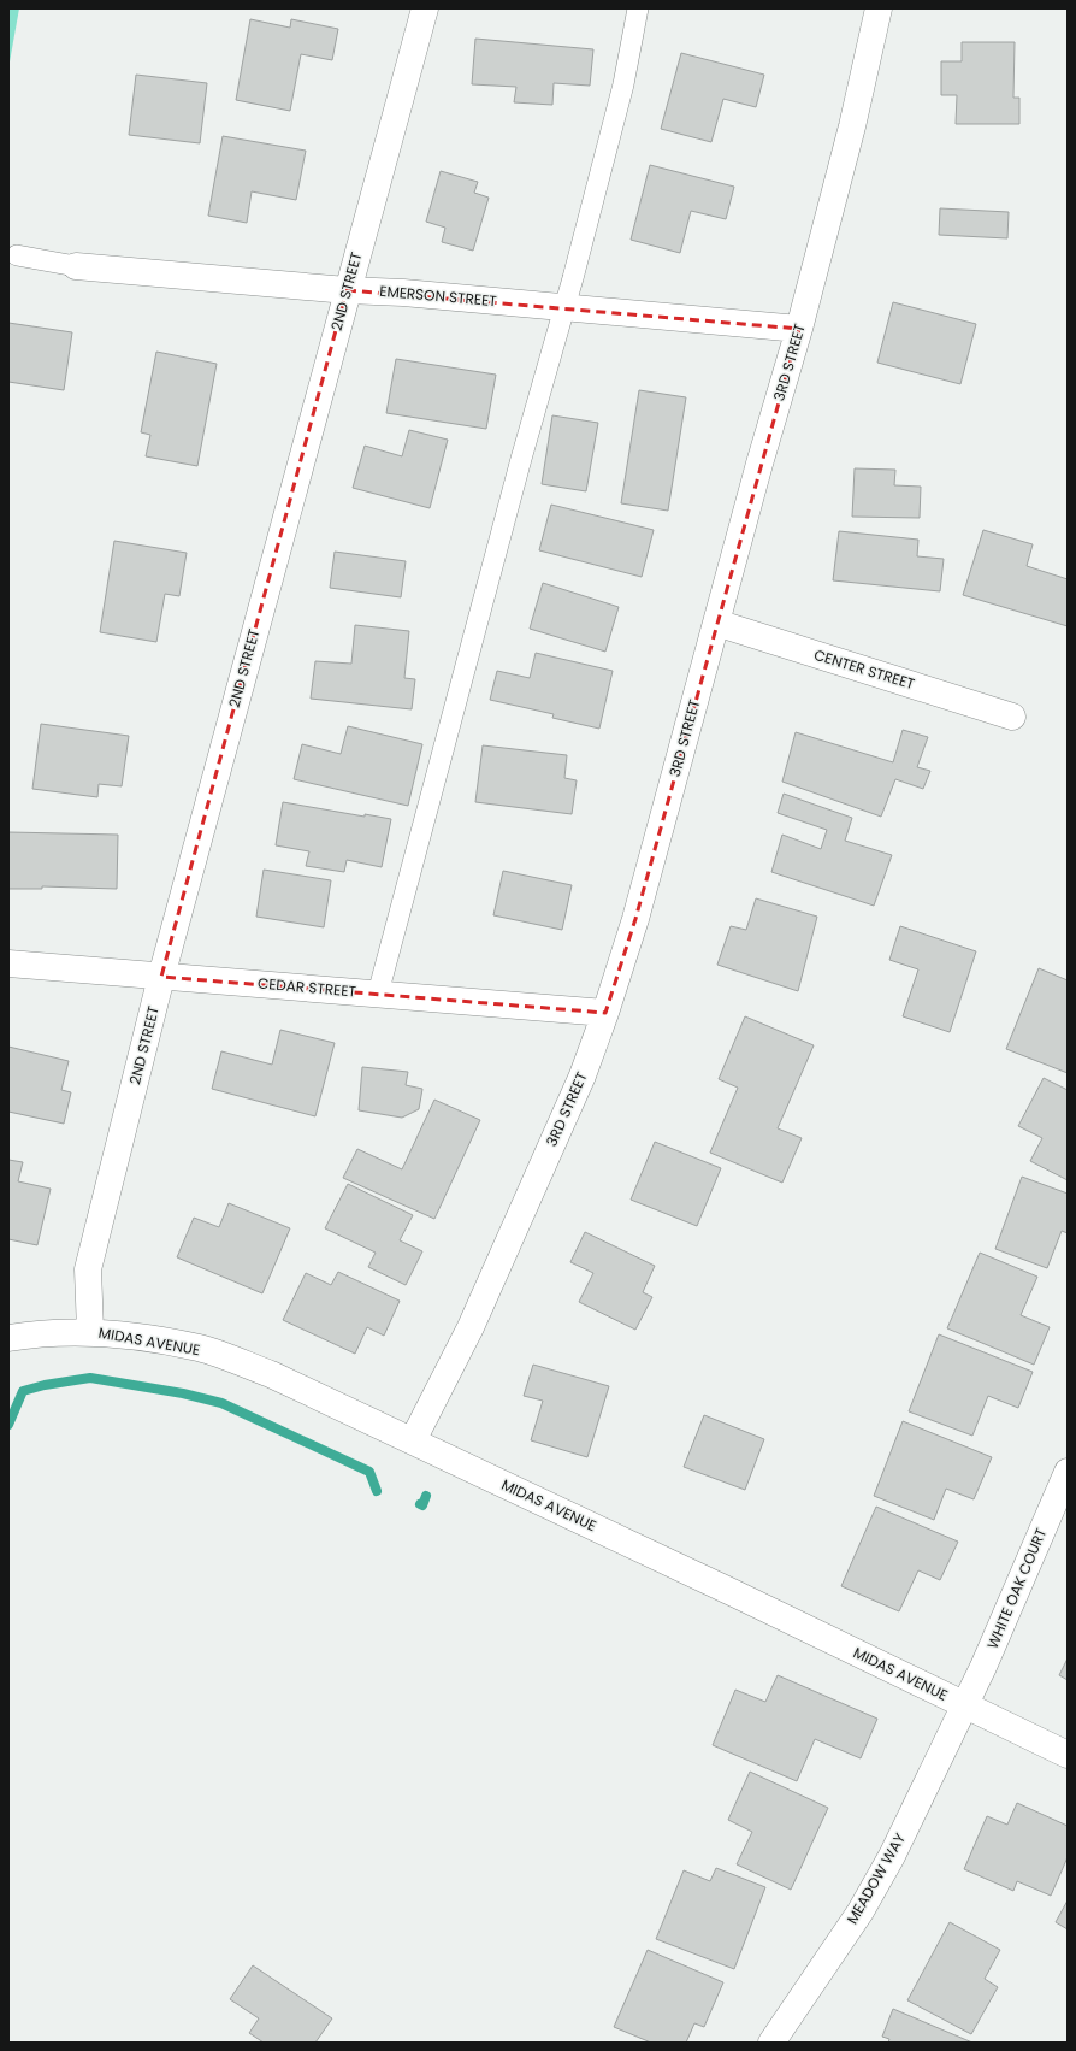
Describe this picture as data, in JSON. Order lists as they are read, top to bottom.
{
  "streets": {
    "street": [
      "2ND STREET",
      "EMERSON STREET",
      "3RD STREET",
      "CENTER STREET",
      "CEDAR STREET",
      "MIDAS AVENUE",
      "WHITE OAK COURT",
      "MEADOW WAY"
    ]
  },
  "crossings": [
    ["2ND STREET", "EMERSON STREET"],
    ["2ND STREET", "CEDAR STREET"],
    ["2ND STREET", "MIDAS AVENUE"],
    ["EMERSON STREET", "3RD STREET"],
    ["3RD STREET", "CENTER STREET"],
    ["3RD STREET", "CEDAR STREET"],
    ["3RD STREET", "MIDAS AVENUE"],
    ["MIDAS AVENUE", "WHITE OAK COURT"],
    ["MIDAS AVENUE", "MEADOW WAY"],
    ["WHITE OAK COURT", "MEADOW WAY"]
  ]
}
